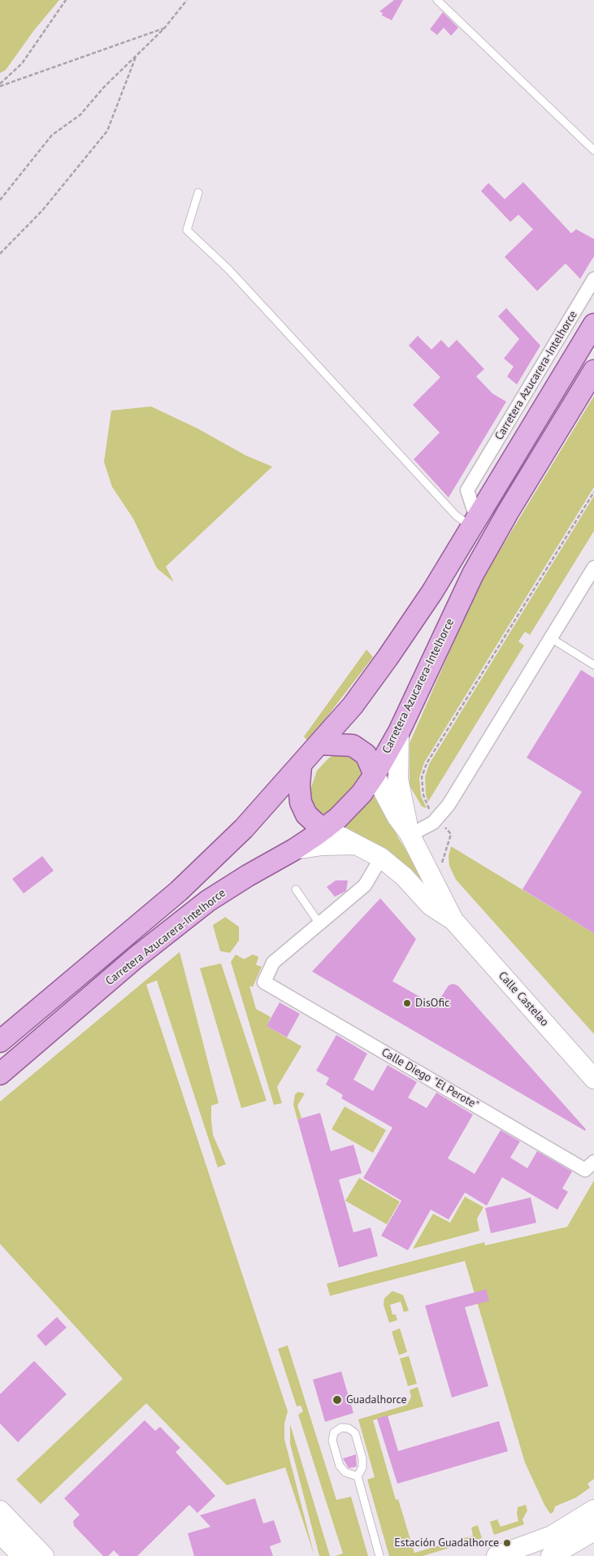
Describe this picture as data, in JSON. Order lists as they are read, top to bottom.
{
  "streets": {
    "main road": ["Carretera Azucarera-Intelhorce", "Calle Castelao"],
    "street": ["Calle Diego \"El Perote\""]
  },
  "crossings": [
    ["Carretera Azucarera-Intelhorce", "Calle Castelao"]
  ],
  "places": ["DisOfic", "Guadalhorce", "Estación Guadalhorce"]
}
